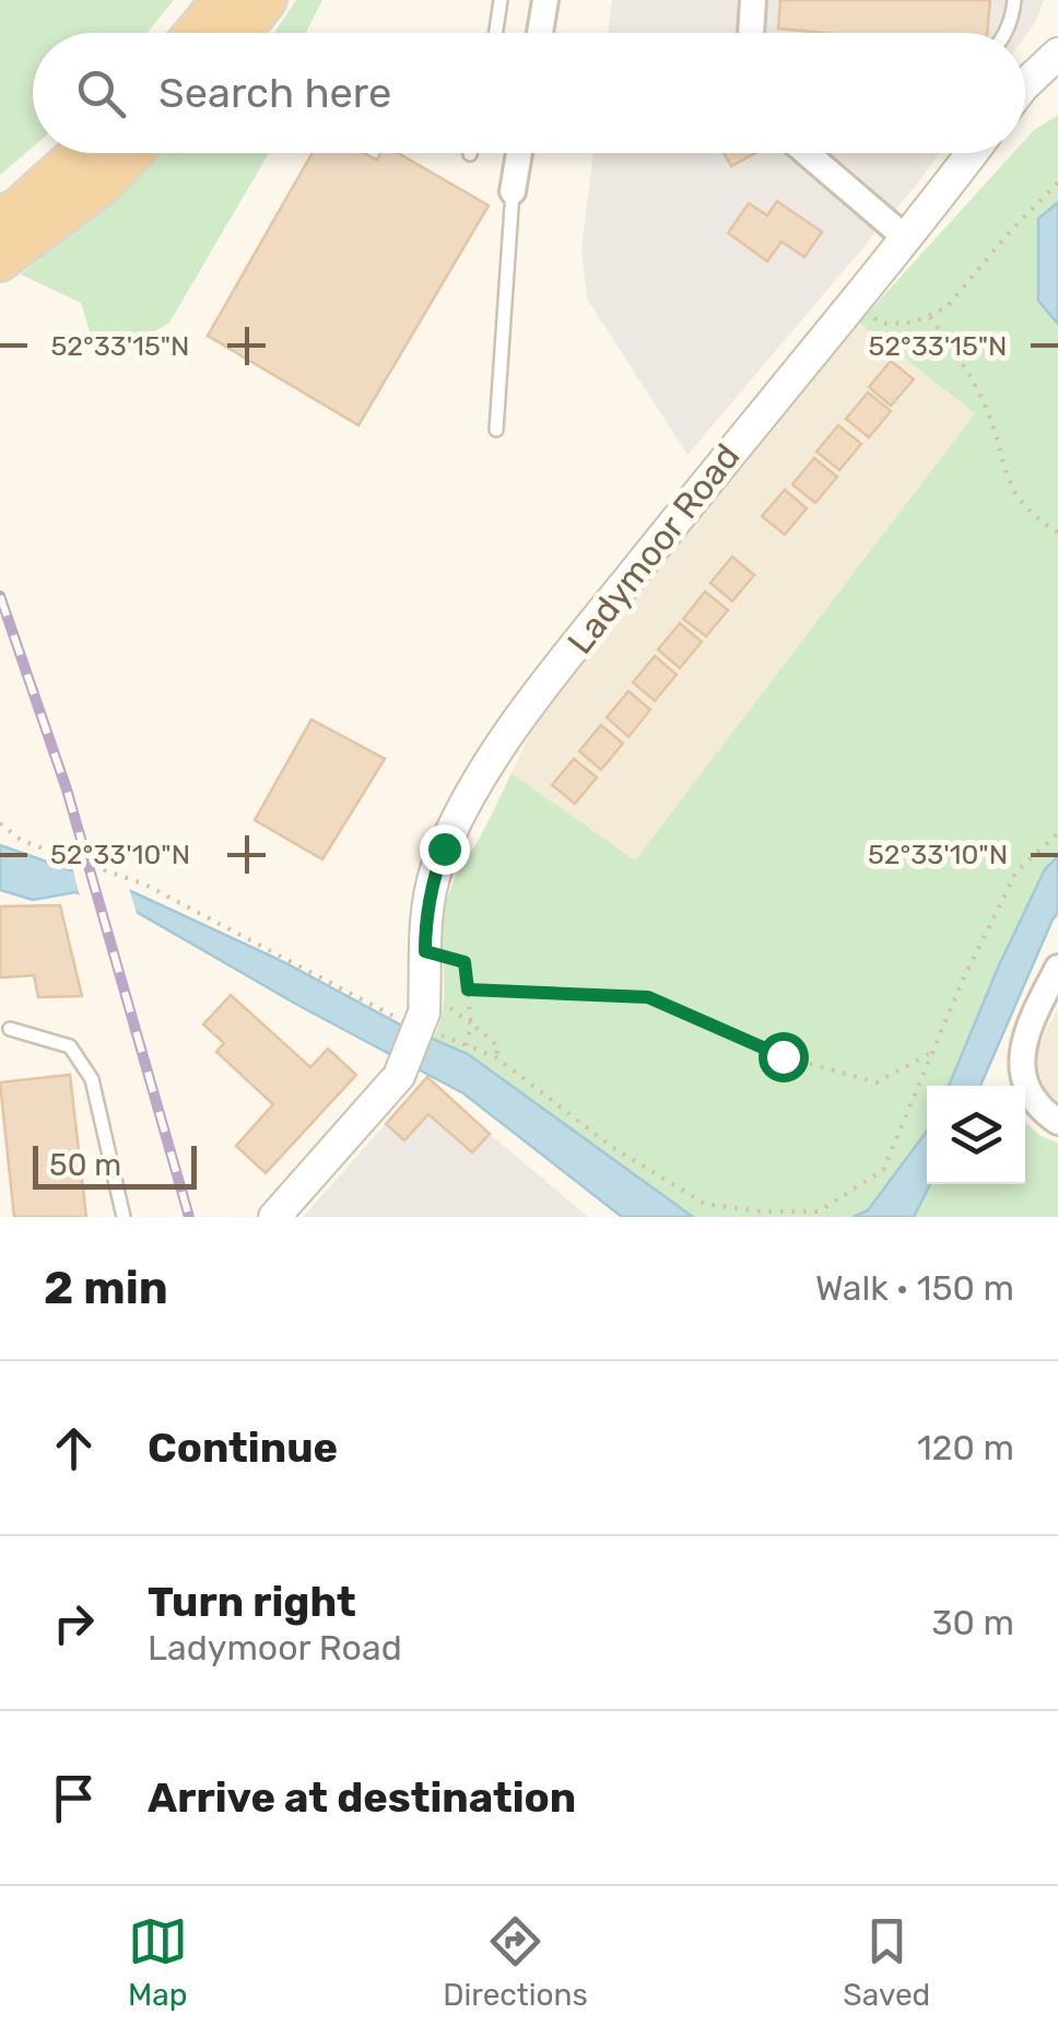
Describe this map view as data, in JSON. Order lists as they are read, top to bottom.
{
  "streets": {
    "street": ["Ladymoor Road"]
  },
  "scale_bar": "50 m",
  "page": {
    "search": "Search here",
    "scale": "50 m",
    "heading": ["2 min", "Walk · 150 m"],
    "list": [
      ["Continue", "120 m"],
      ["Turn right", "Ladymoor Road", "30 m"],
      "Arrive at destination"
    ],
    "nav": ["Map", "Directions", "Saved"]
  },
  "coordinates": ["52°33'15\"N", "52°33'10\"N"]
}
